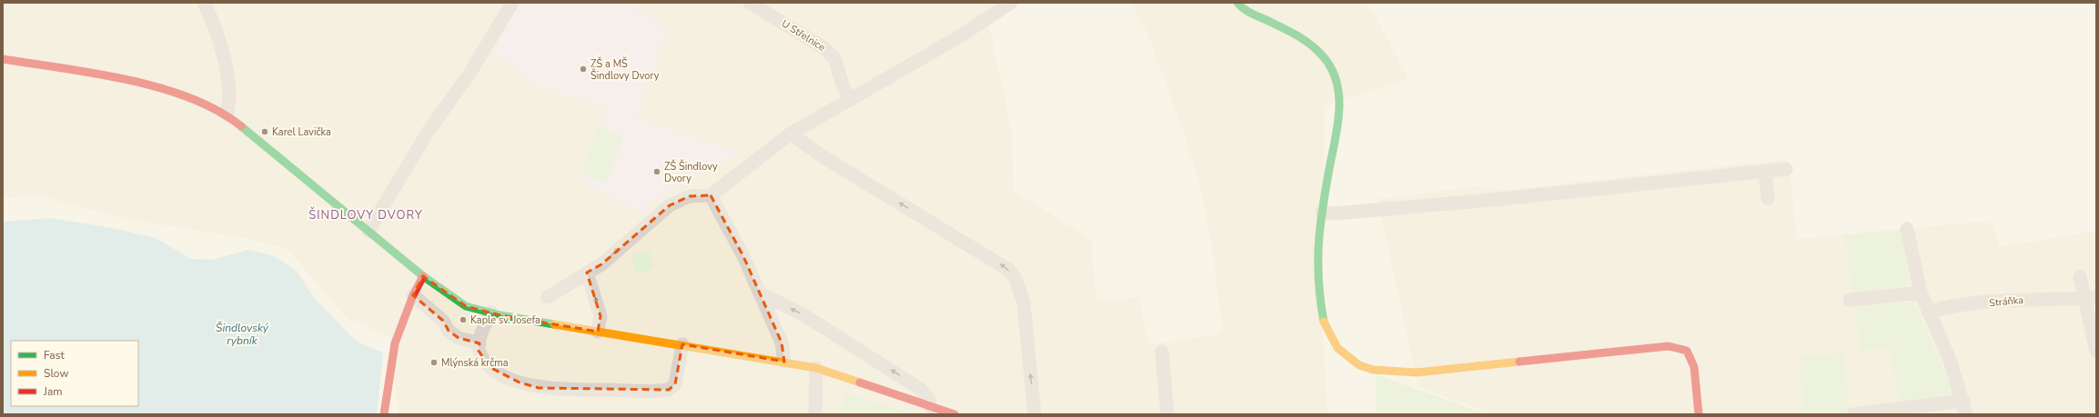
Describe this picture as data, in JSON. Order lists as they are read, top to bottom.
{
  "streets": {
    "street": ["U Střelnice", "Stráňka"]
  },
  "districts": ["ŠINDLOVY DVORY"],
  "water": ["Šindlovský rybník"],
  "places": [
    "ZŠ a MŠ Šindlovy Dvory",
    "Karel Lavička",
    "ZŠ Šindlovy Dvory",
    "Kaple sv. Josefa",
    "Mlýnská krčma"
  ],
  "legend": ["Fast", "Slow", "Jam"]
}
